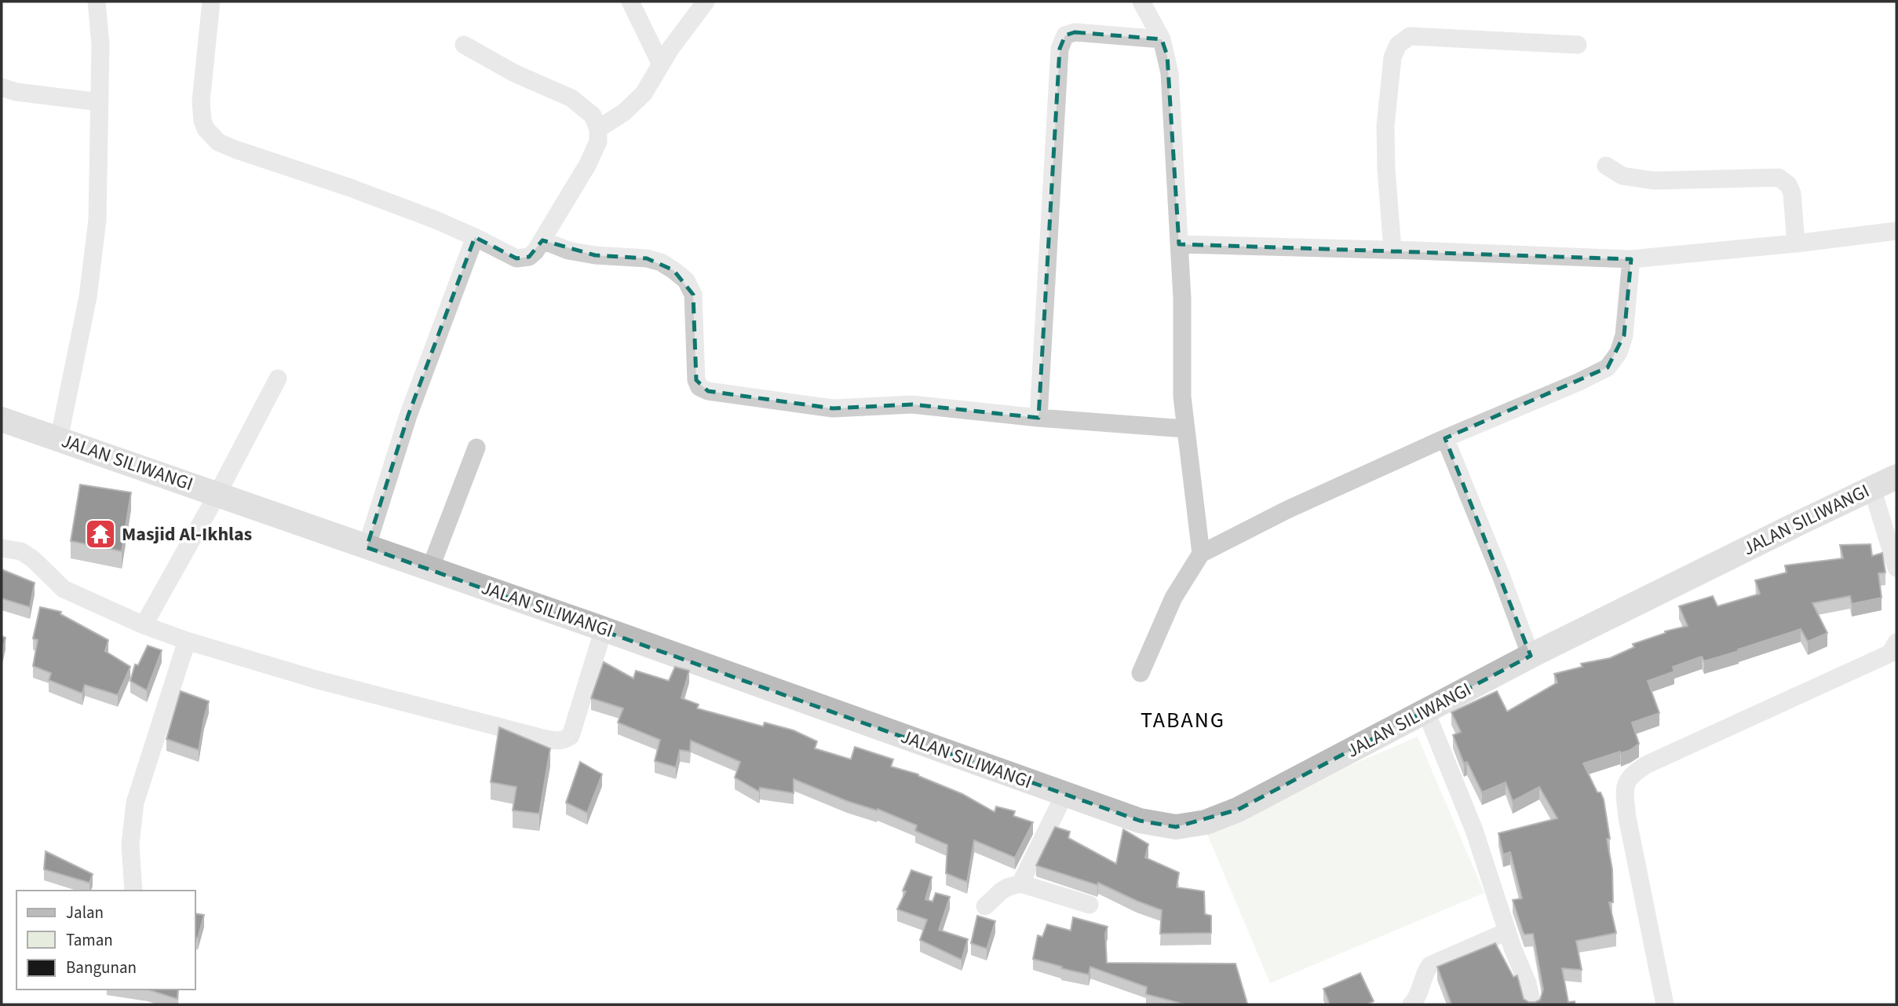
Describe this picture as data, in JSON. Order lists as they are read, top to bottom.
{
  "streets": {
    "main road": ["JALAN SILIWANGI"]
  },
  "districts": ["TABANG"],
  "places": {
    "temple": ["Masjid Al-Ikhlas"]
  },
  "legend": ["Jalan", "Taman", "Bangunan"]
}
